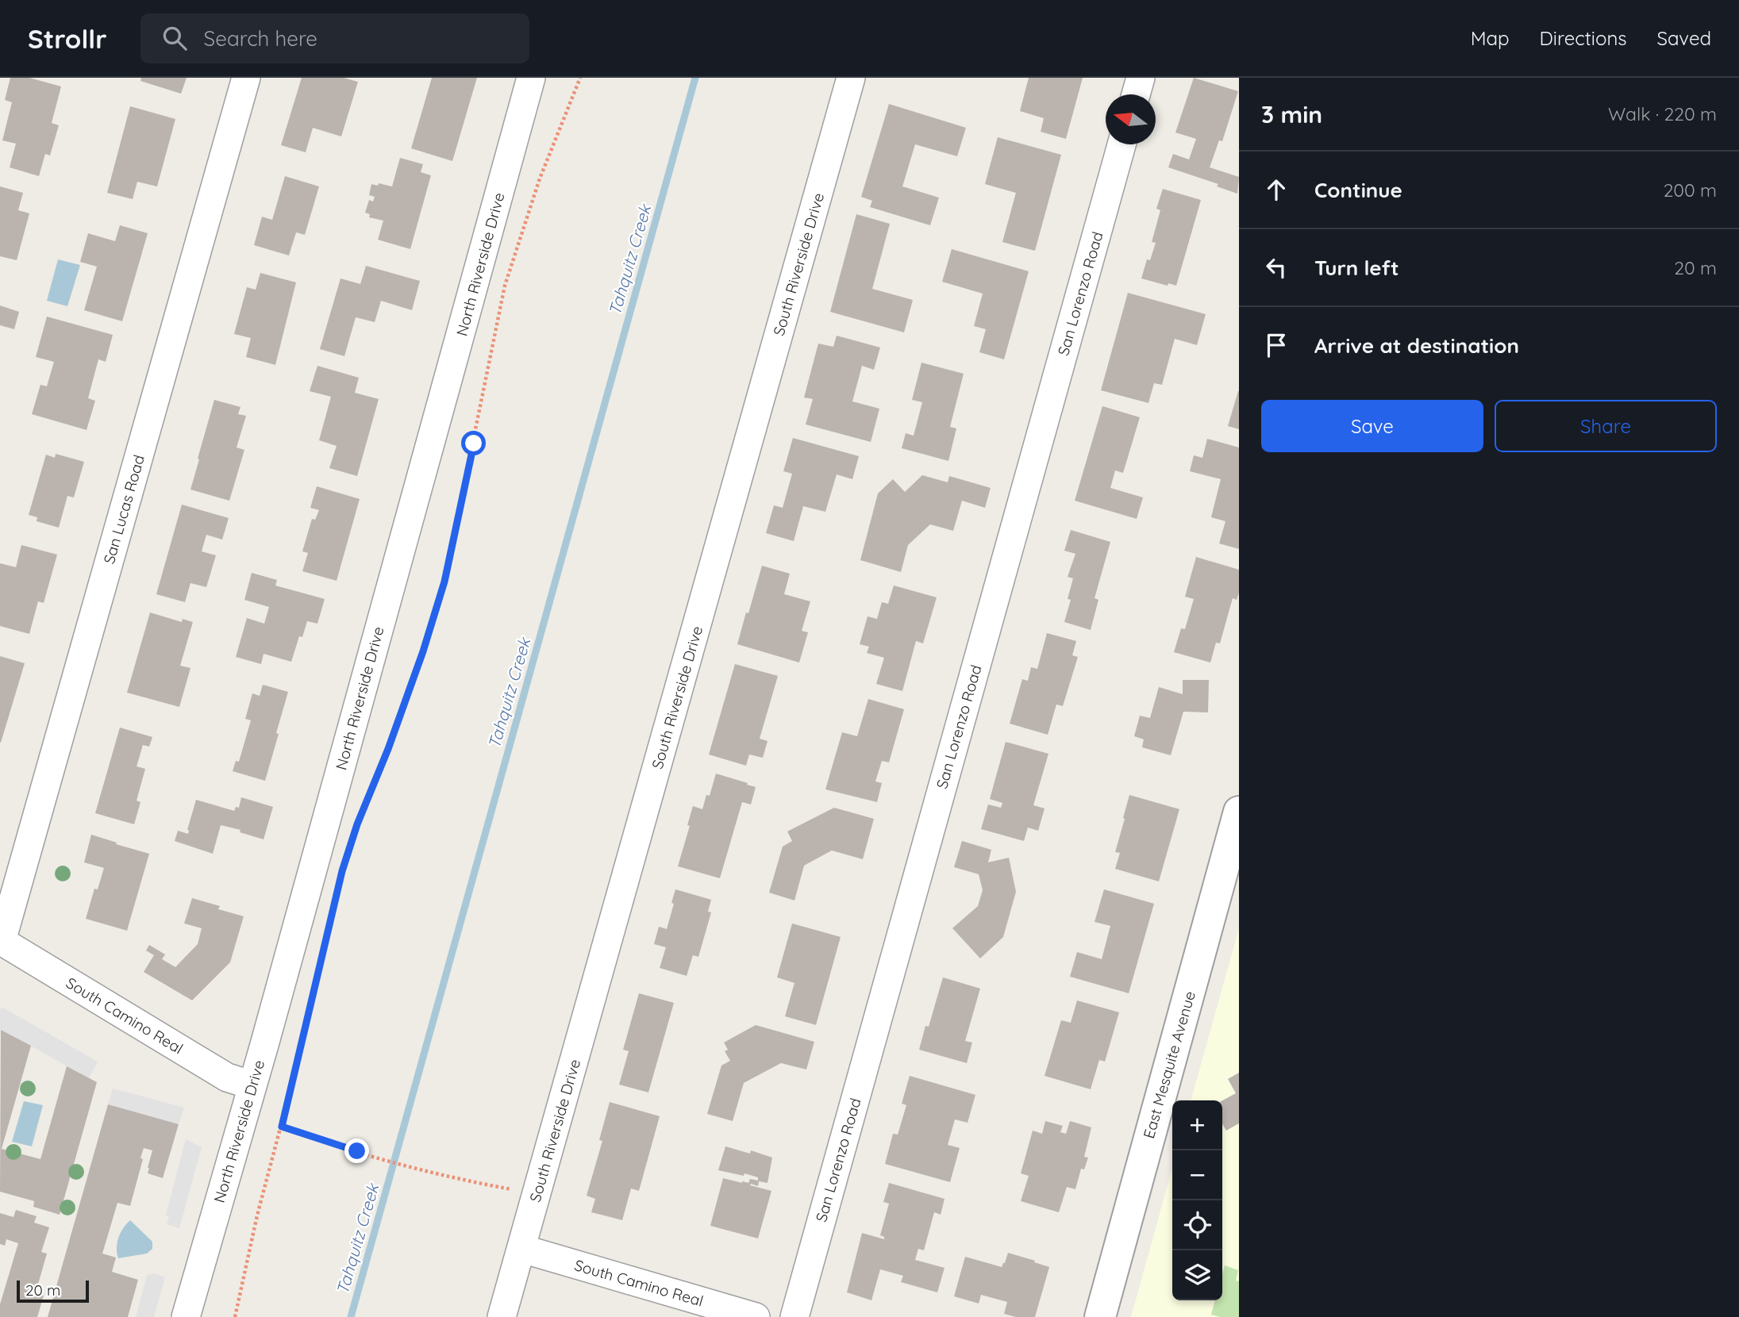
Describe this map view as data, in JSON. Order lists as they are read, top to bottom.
{
  "streets": {
    "street": [
      "North Riverside Drive",
      "South Riverside Drive",
      "San Lorenzo Road",
      "San Lucas Road",
      "South Camino Real",
      "East Mesquite Avenue"
    ]
  },
  "crossings": [
    ["North Riverside Drive", "South Camino Real"],
    ["South Riverside Drive", "South Camino Real"],
    ["San Lucas Road", "South Camino Real"]
  ],
  "water": ["Tahquitz Creek"],
  "scale_bar": "20 m",
  "north": "left",
  "page": {
    "header": "Strollr",
    "search": "Search here",
    "nav": ["Map", "Directions", "Saved"],
    "heading": ["3 min", "Walk · 220 m"],
    "list": [
      ["Continue", "200 m"],
      ["Turn left", "20 m"],
      "Arrive at destination"
    ],
    "buttons": ["Save", "Share"],
    "map_buttons": ["+", "−"],
    "scale": "20 m"
  }
}
